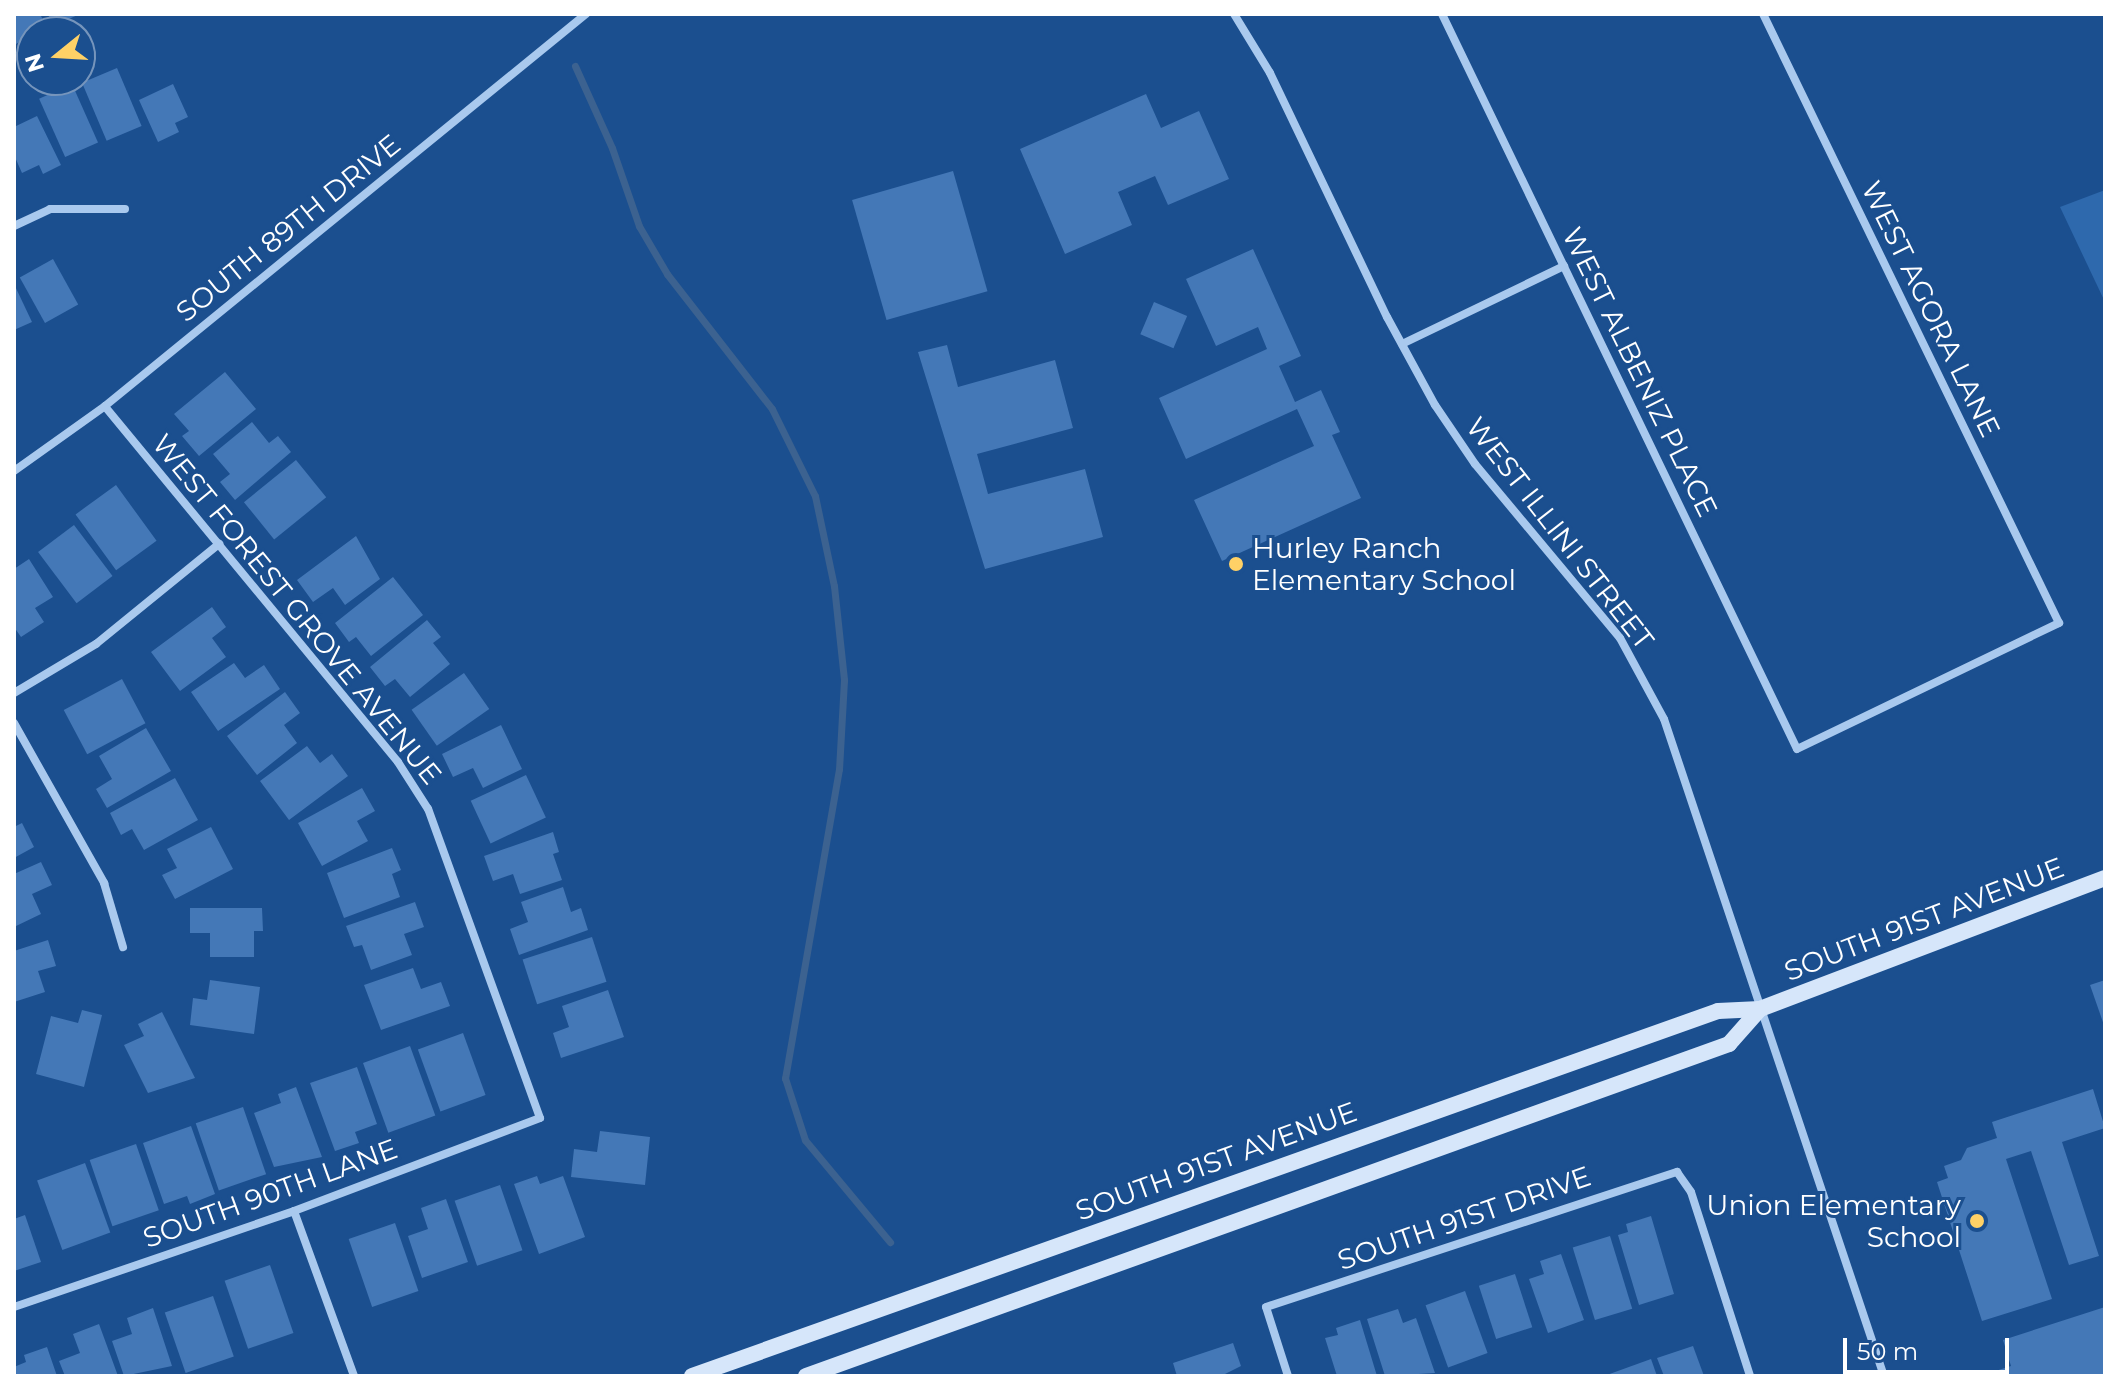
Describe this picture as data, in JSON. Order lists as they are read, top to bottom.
{
  "streets": {
    "main road": ["SOUTH 91ST AVENUE"],
    "street": [
      "SOUTH 89TH DRIVE",
      "WEST AGORA LANE",
      "WEST ALBENIZ PLACE",
      "WEST ILLINI STREET",
      "WEST FOREST GROVE AVENUE",
      "SOUTH 90TH LANE",
      "SOUTH 91ST DRIVE"
    ]
  },
  "crossings": [
    ["SOUTH 89TH DRIVE", "WEST FOREST GROVE AVENUE"],
    ["WEST AGORA LANE", "WEST ALBENIZ PLACE"],
    ["WEST ILLINI STREET", "SOUTH 91ST AVENUE"],
    ["WEST FOREST GROVE AVENUE", "SOUTH 90TH LANE"]
  ],
  "places": ["Hurley Ranch Elementary School", "Union Elementary School"],
  "scale_bar": "50 m",
  "north": "left"
}
